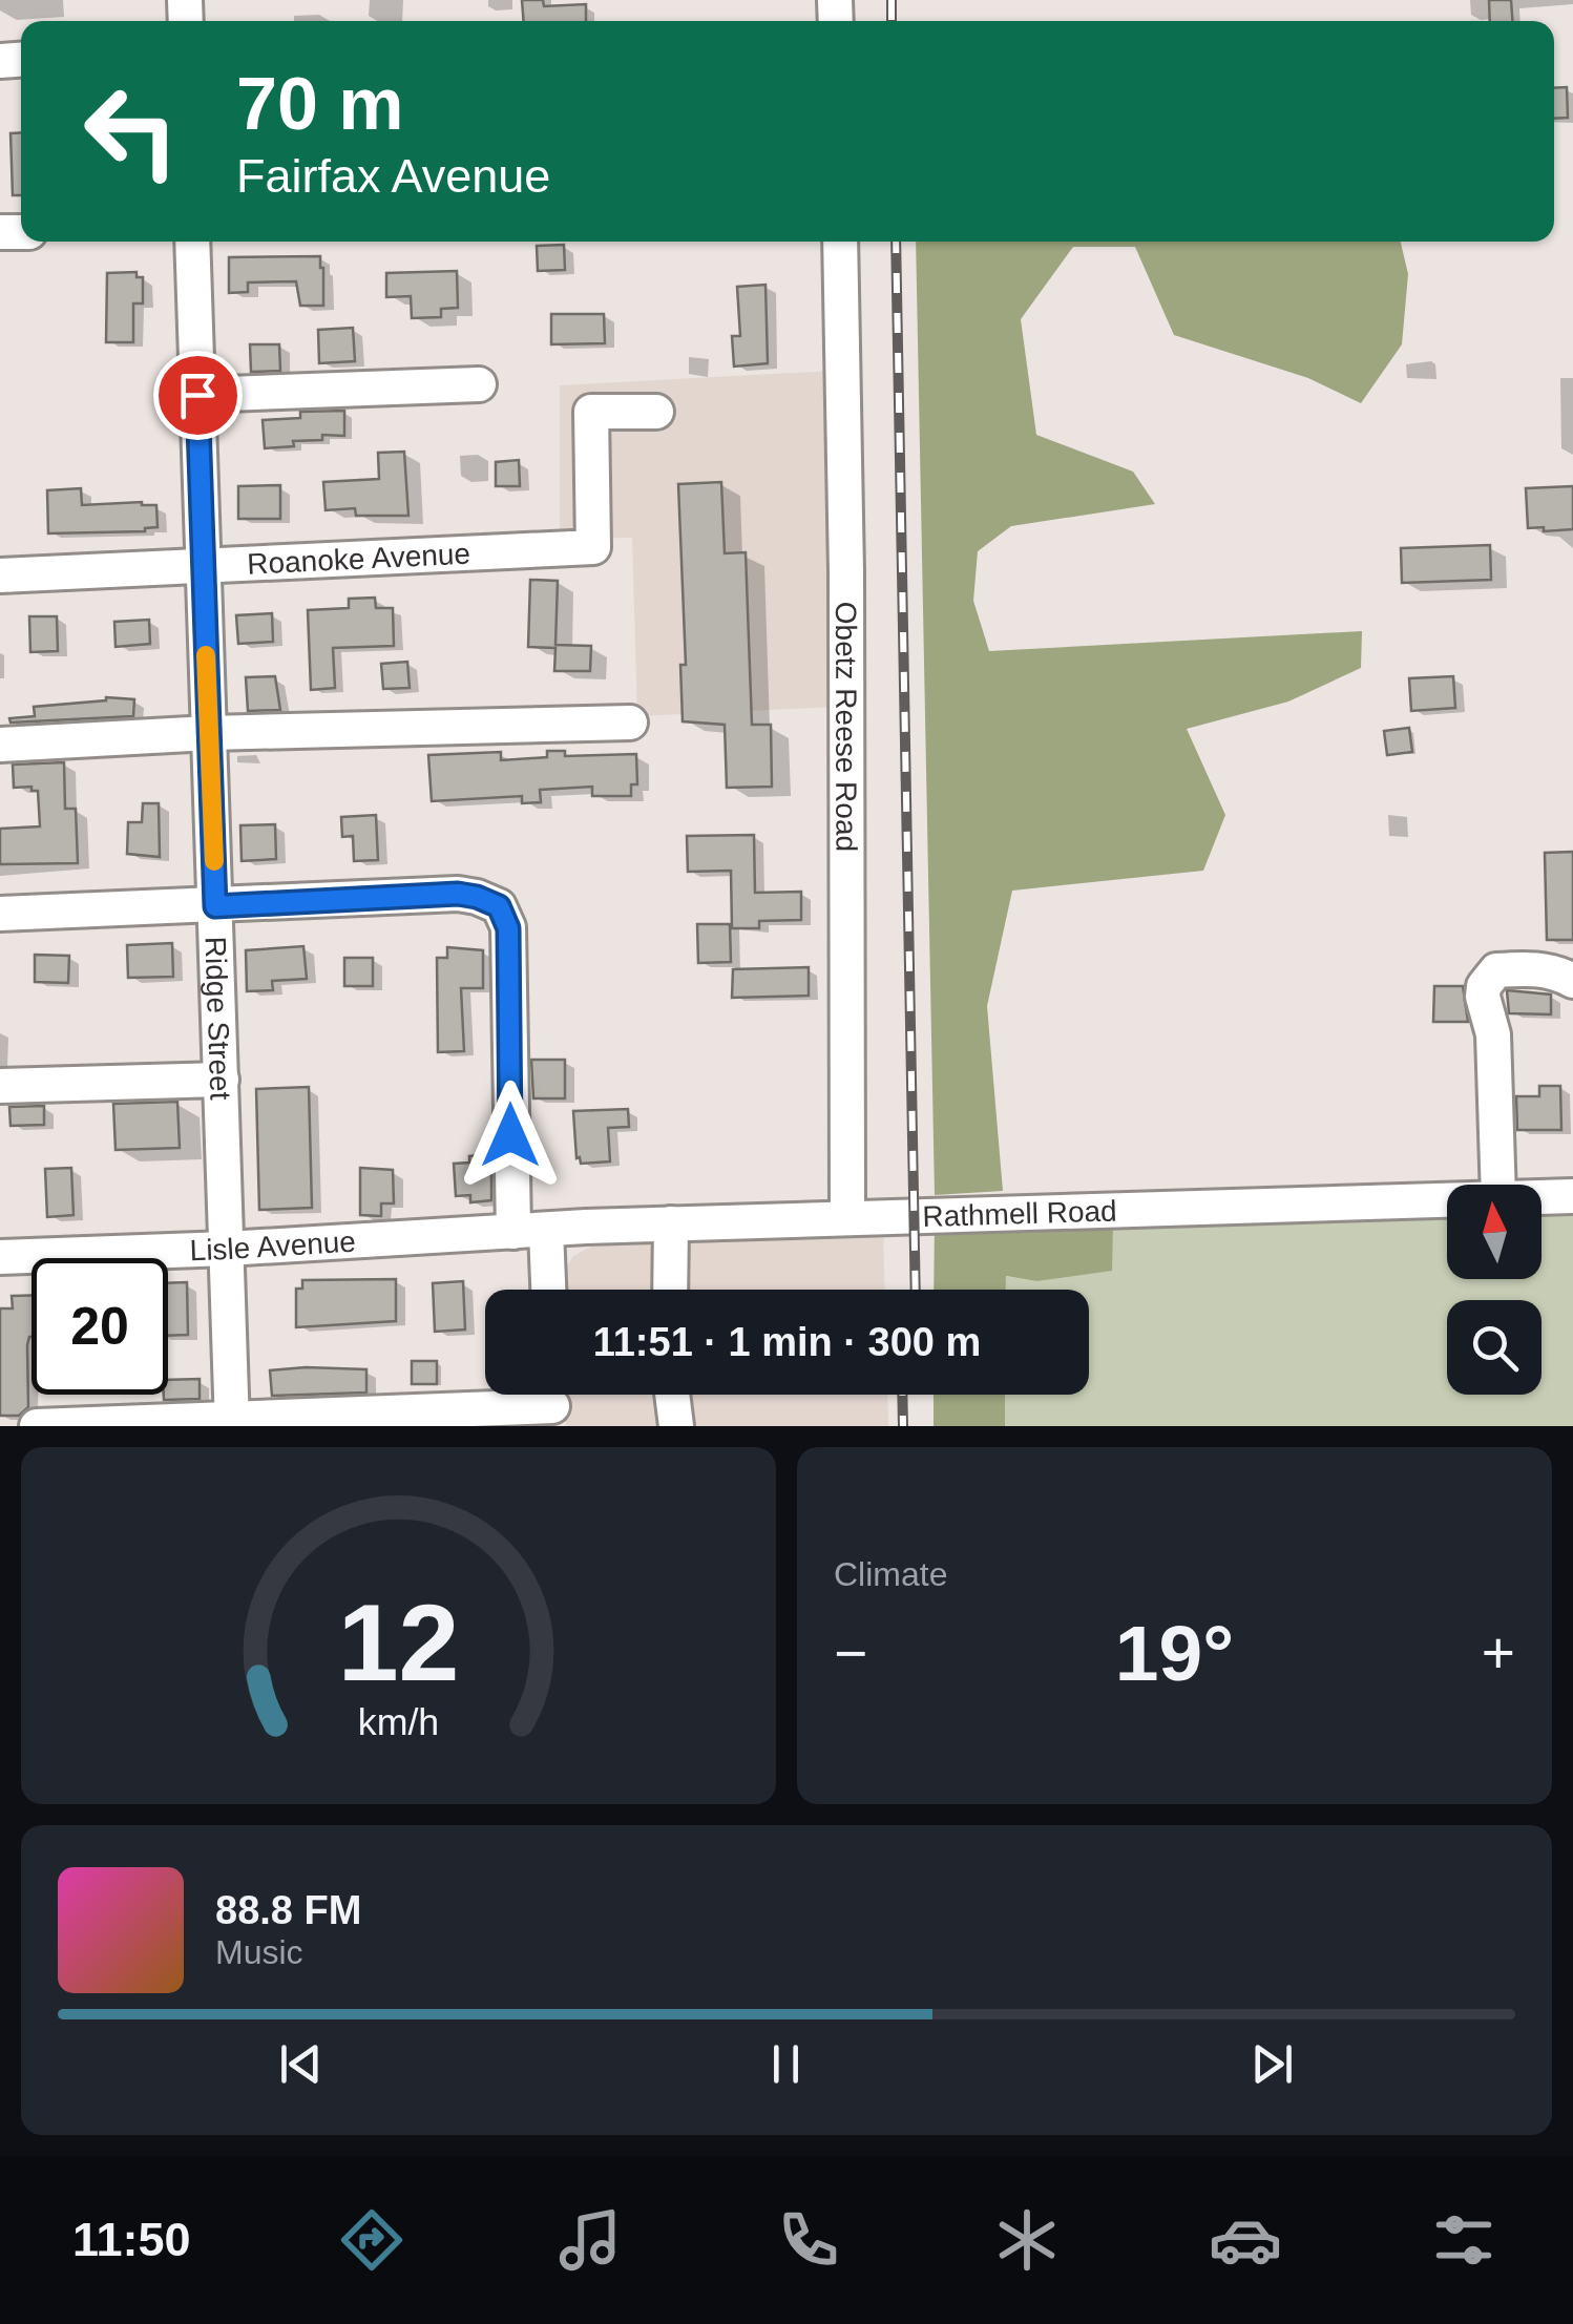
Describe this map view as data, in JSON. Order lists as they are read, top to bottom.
{
  "streets": {
    "street": [
      "Roanoke Avenue",
      "Obetz Reese Road",
      "Ridge Street",
      "Rathmell Road",
      "Lisle Avenue"
    ]
  },
  "crossings": [
    ["Roanoke Avenue", "Ridge Street"],
    ["Obetz Reese Road", "Rathmell Road"],
    ["Ridge Street", "Lisle Avenue"],
    ["Rathmell Road", "Lisle Avenue"]
  ],
  "north": "top",
  "page": {
    "turn": ["70 m", "Fairfax Avenue"],
    "limit": "20",
    "trip": "11:51 · 1 min · 300 m",
    "tile": "Climate",
    "heat": ["−", "19°", "+"],
    "song": ["88.8 FM", "Music"],
    "tabs": "11:50",
    "gauge": ["12", "km/h"]
  }
}
